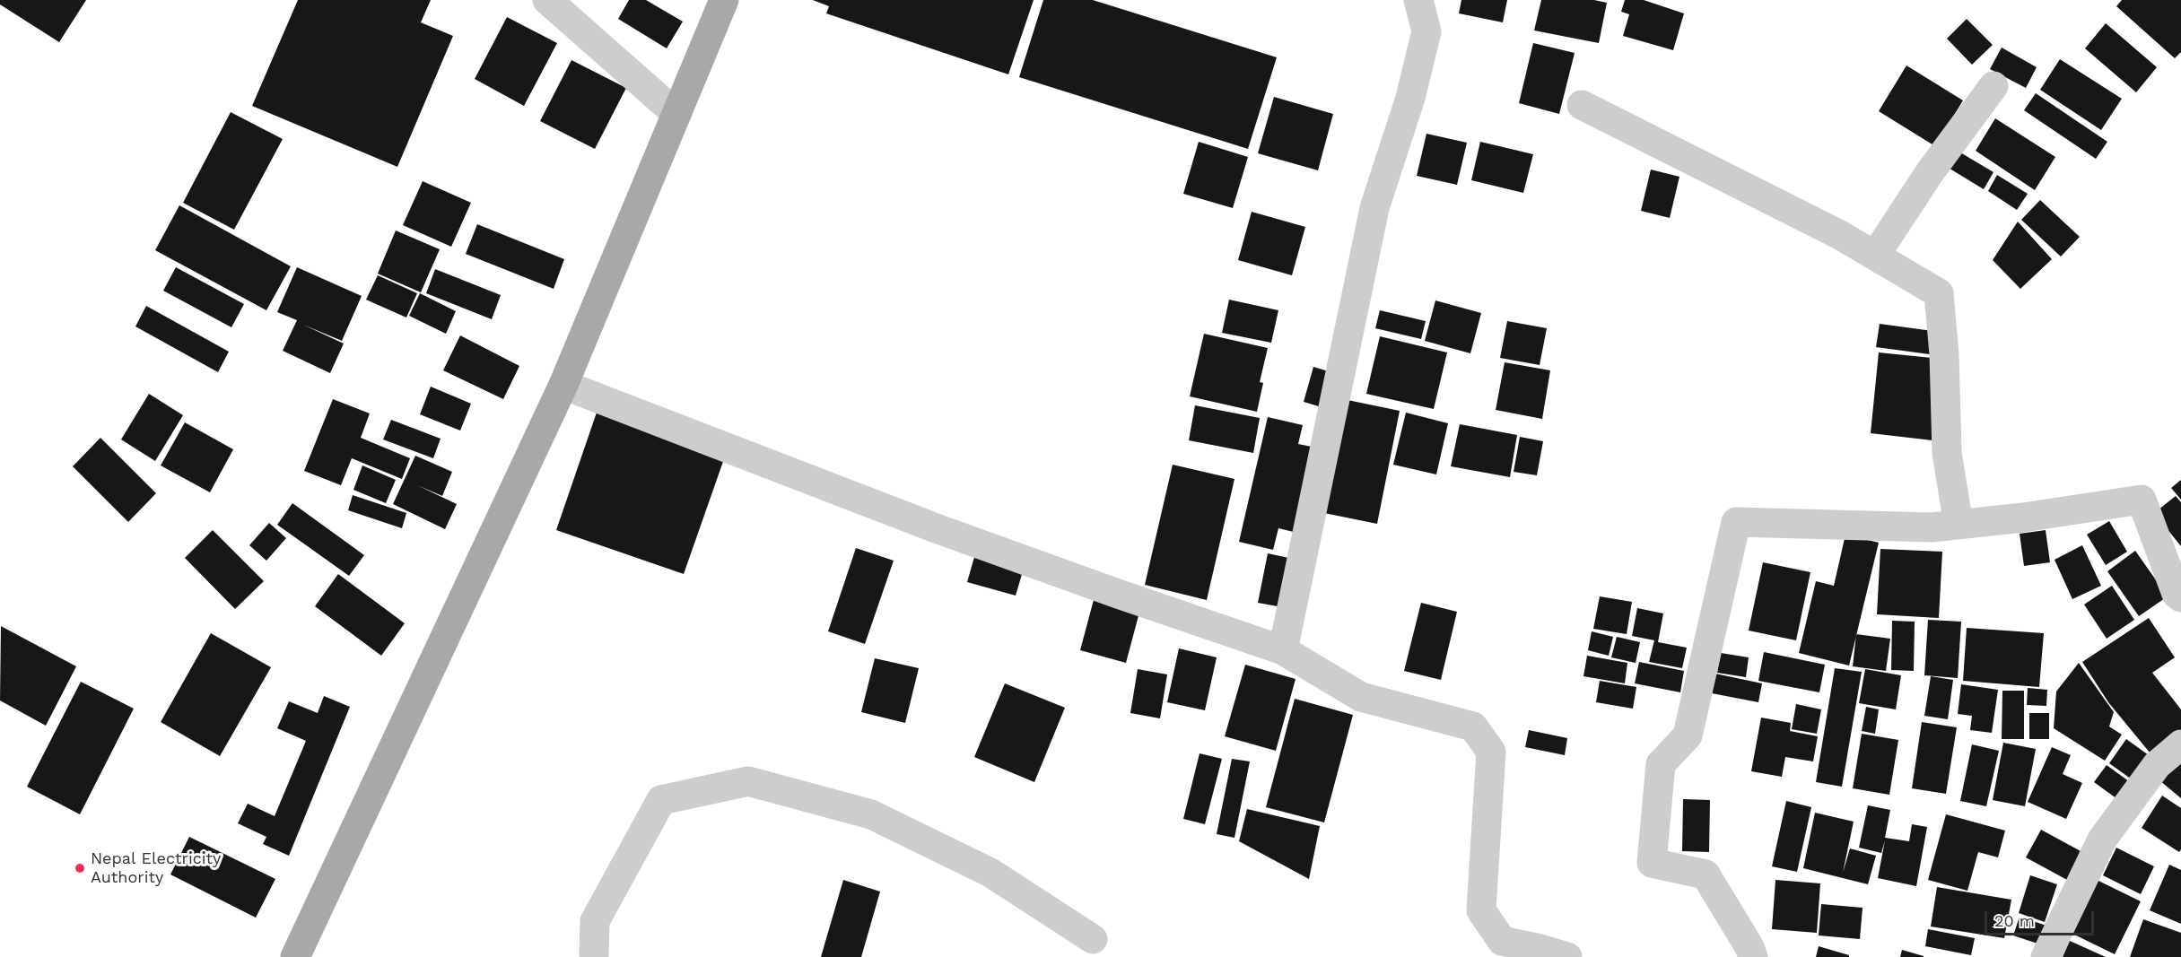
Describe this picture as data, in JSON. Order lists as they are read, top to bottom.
{
  "places": ["Nepal Electricity Authority"],
  "scale_bar": "20 m"
}
